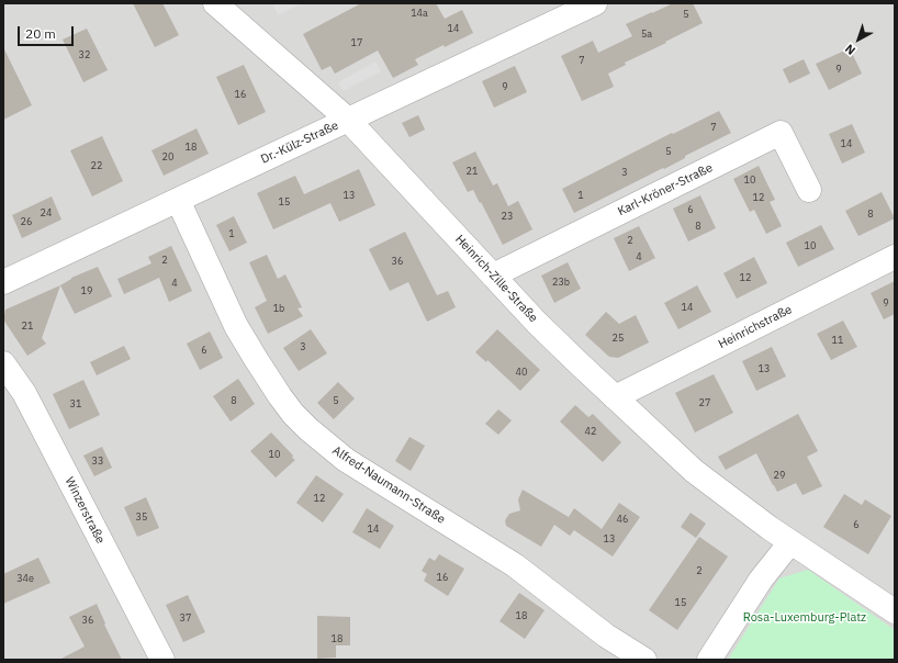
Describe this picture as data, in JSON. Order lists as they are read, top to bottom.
{
  "streets": {
    "street": [
      "Dr.-Külz-Straße",
      "Karl-Kröner-Straße",
      "Heinrich-Zille-Straße",
      "Heinrichstraße",
      "Alfred-Naumann-Straße",
      "Winzerstraße"
    ]
  },
  "crossings": [
    ["Dr.-Külz-Straße", "Heinrich-Zille-Straße"],
    ["Dr.-Külz-Straße", "Alfred-Naumann-Straße"],
    ["Karl-Kröner-Straße", "Heinrich-Zille-Straße"],
    ["Heinrich-Zille-Straße", "Heinrichstraße"]
  ],
  "parks": ["Rosa-Luxemburg-Platz"],
  "house_numbers": [
    "14a",
    "5",
    "14",
    "5a",
    "17",
    "32",
    "7",
    "9",
    "9",
    "16",
    "7",
    "14",
    "18",
    "5",
    "20",
    "22",
    "21",
    "3",
    "10",
    "13",
    "1",
    "12",
    "15",
    "6",
    "24",
    "8",
    "23",
    "26",
    "8",
    "1",
    "2",
    "10",
    "4",
    "2",
    "36",
    "12",
    "23b",
    "4",
    "19",
    "9",
    "14",
    "1b",
    "21",
    "25",
    "11",
    "3",
    "6",
    "13",
    "40",
    "8",
    "5",
    "27",
    "31",
    "42",
    "10",
    "33",
    "29",
    "12",
    "35",
    "46",
    "6",
    "14",
    "13",
    "2",
    "16",
    "34e",
    "15",
    "18",
    "37",
    "36",
    "18"
  ],
  "scale_bar": "20 m",
  "north": "bottom left"
}
